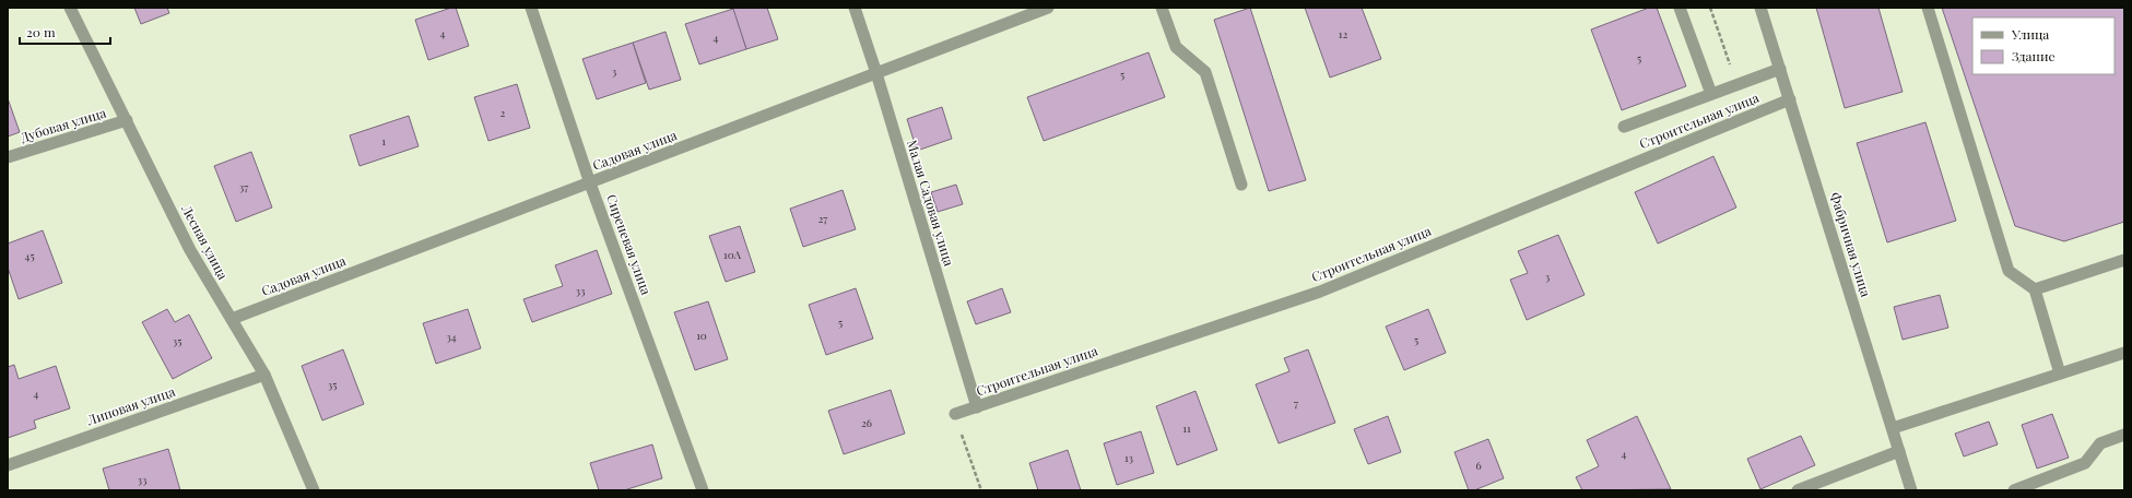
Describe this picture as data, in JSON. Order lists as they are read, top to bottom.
{
  "streets": {
    "street": [
      "Строительная улица",
      "Дубовая улица",
      "Садовая улица",
      "Малая Садовая улица",
      "Лесная улица",
      "Сиреневая улица",
      "Фабричная улица",
      "Липовая улица"
    ]
  },
  "crossings": [
    ["Строительная улица", "Малая Садовая улица"],
    ["Строительная улица", "Фабричная улица"],
    ["Дубовая улица", "Лесная улица"],
    ["Садовая улица", "Малая Садовая улица"],
    ["Садовая улица", "Лесная улица"],
    ["Садовая улица", "Сиреневая улица"],
    ["Лесная улица", "Липовая улица"]
  ],
  "house_numbers": [
    "4",
    "12",
    "4",
    "5",
    "3",
    "5",
    "2",
    "1",
    "37",
    "27",
    "10А",
    "45",
    "3",
    "33",
    "5",
    "10",
    "34",
    "5",
    "35",
    "35",
    "4",
    "7",
    "26",
    "11",
    "4",
    "13",
    "6",
    "33"
  ],
  "legend": ["Улица", "Здание"],
  "scale_bar": "20 m"
}
